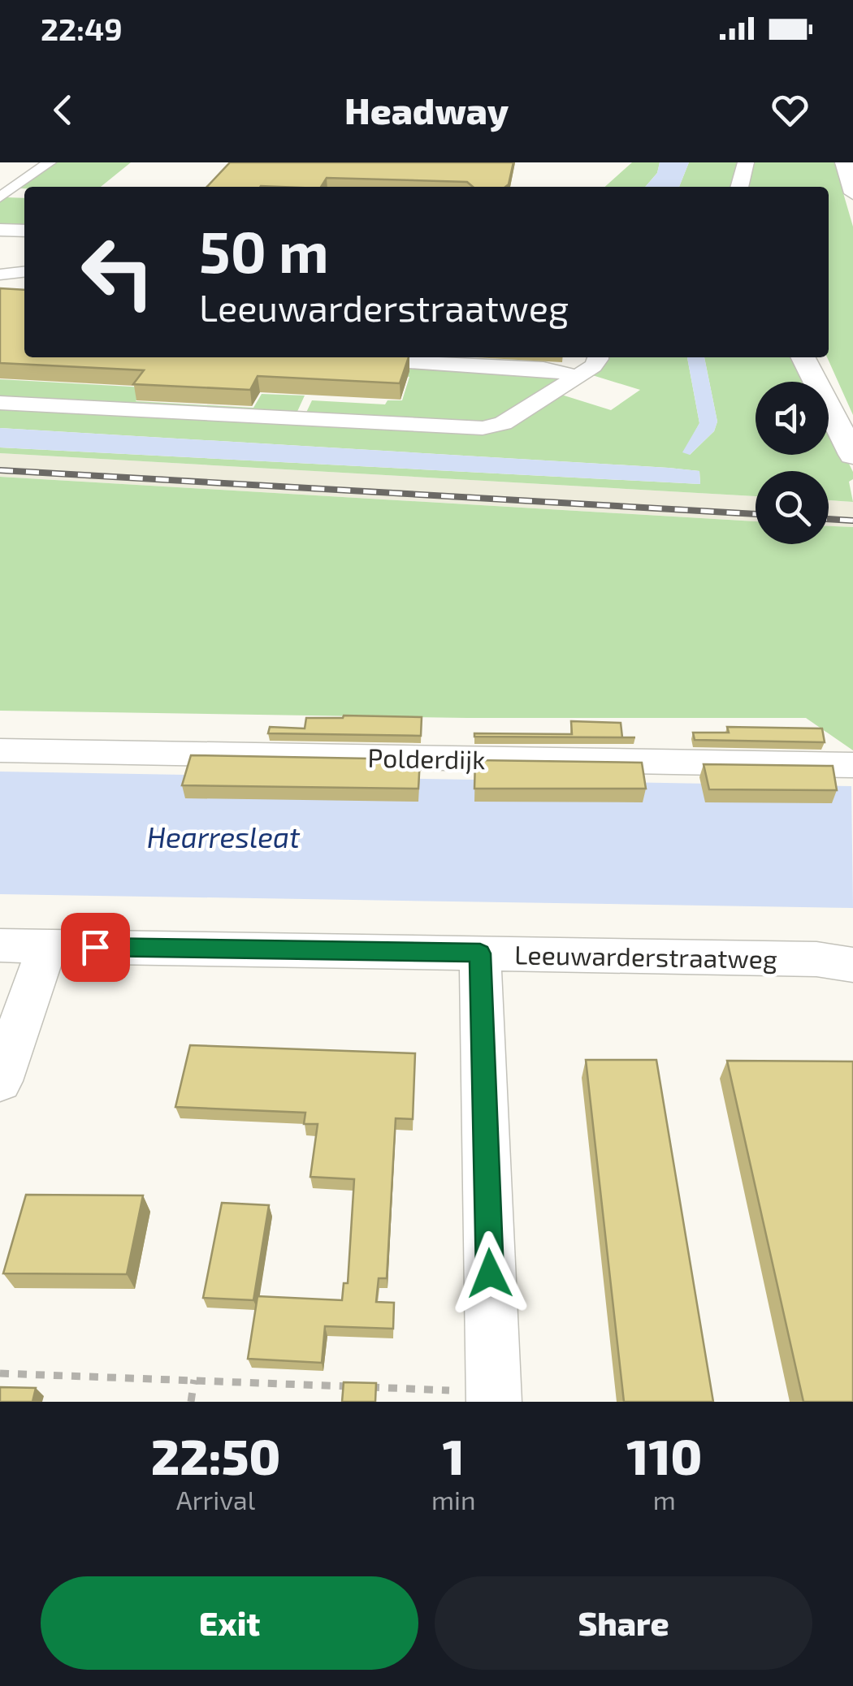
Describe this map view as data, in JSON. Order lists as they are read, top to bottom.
{
  "streets": {
    "street": ["Polderdijk", "Leeuwarderstraatweg"]
  },
  "water": ["Hearresleat"],
  "page": {
    "status": "22:49",
    "header": "Headway",
    "turn": ["50 m", "Leeuwarderstraatweg"],
    "eta": [
      "22:50",
      "Arrival",
      "1",
      "min",
      "110",
      "m"
    ],
    "buttons": ["Exit", "Share"]
  }
}
